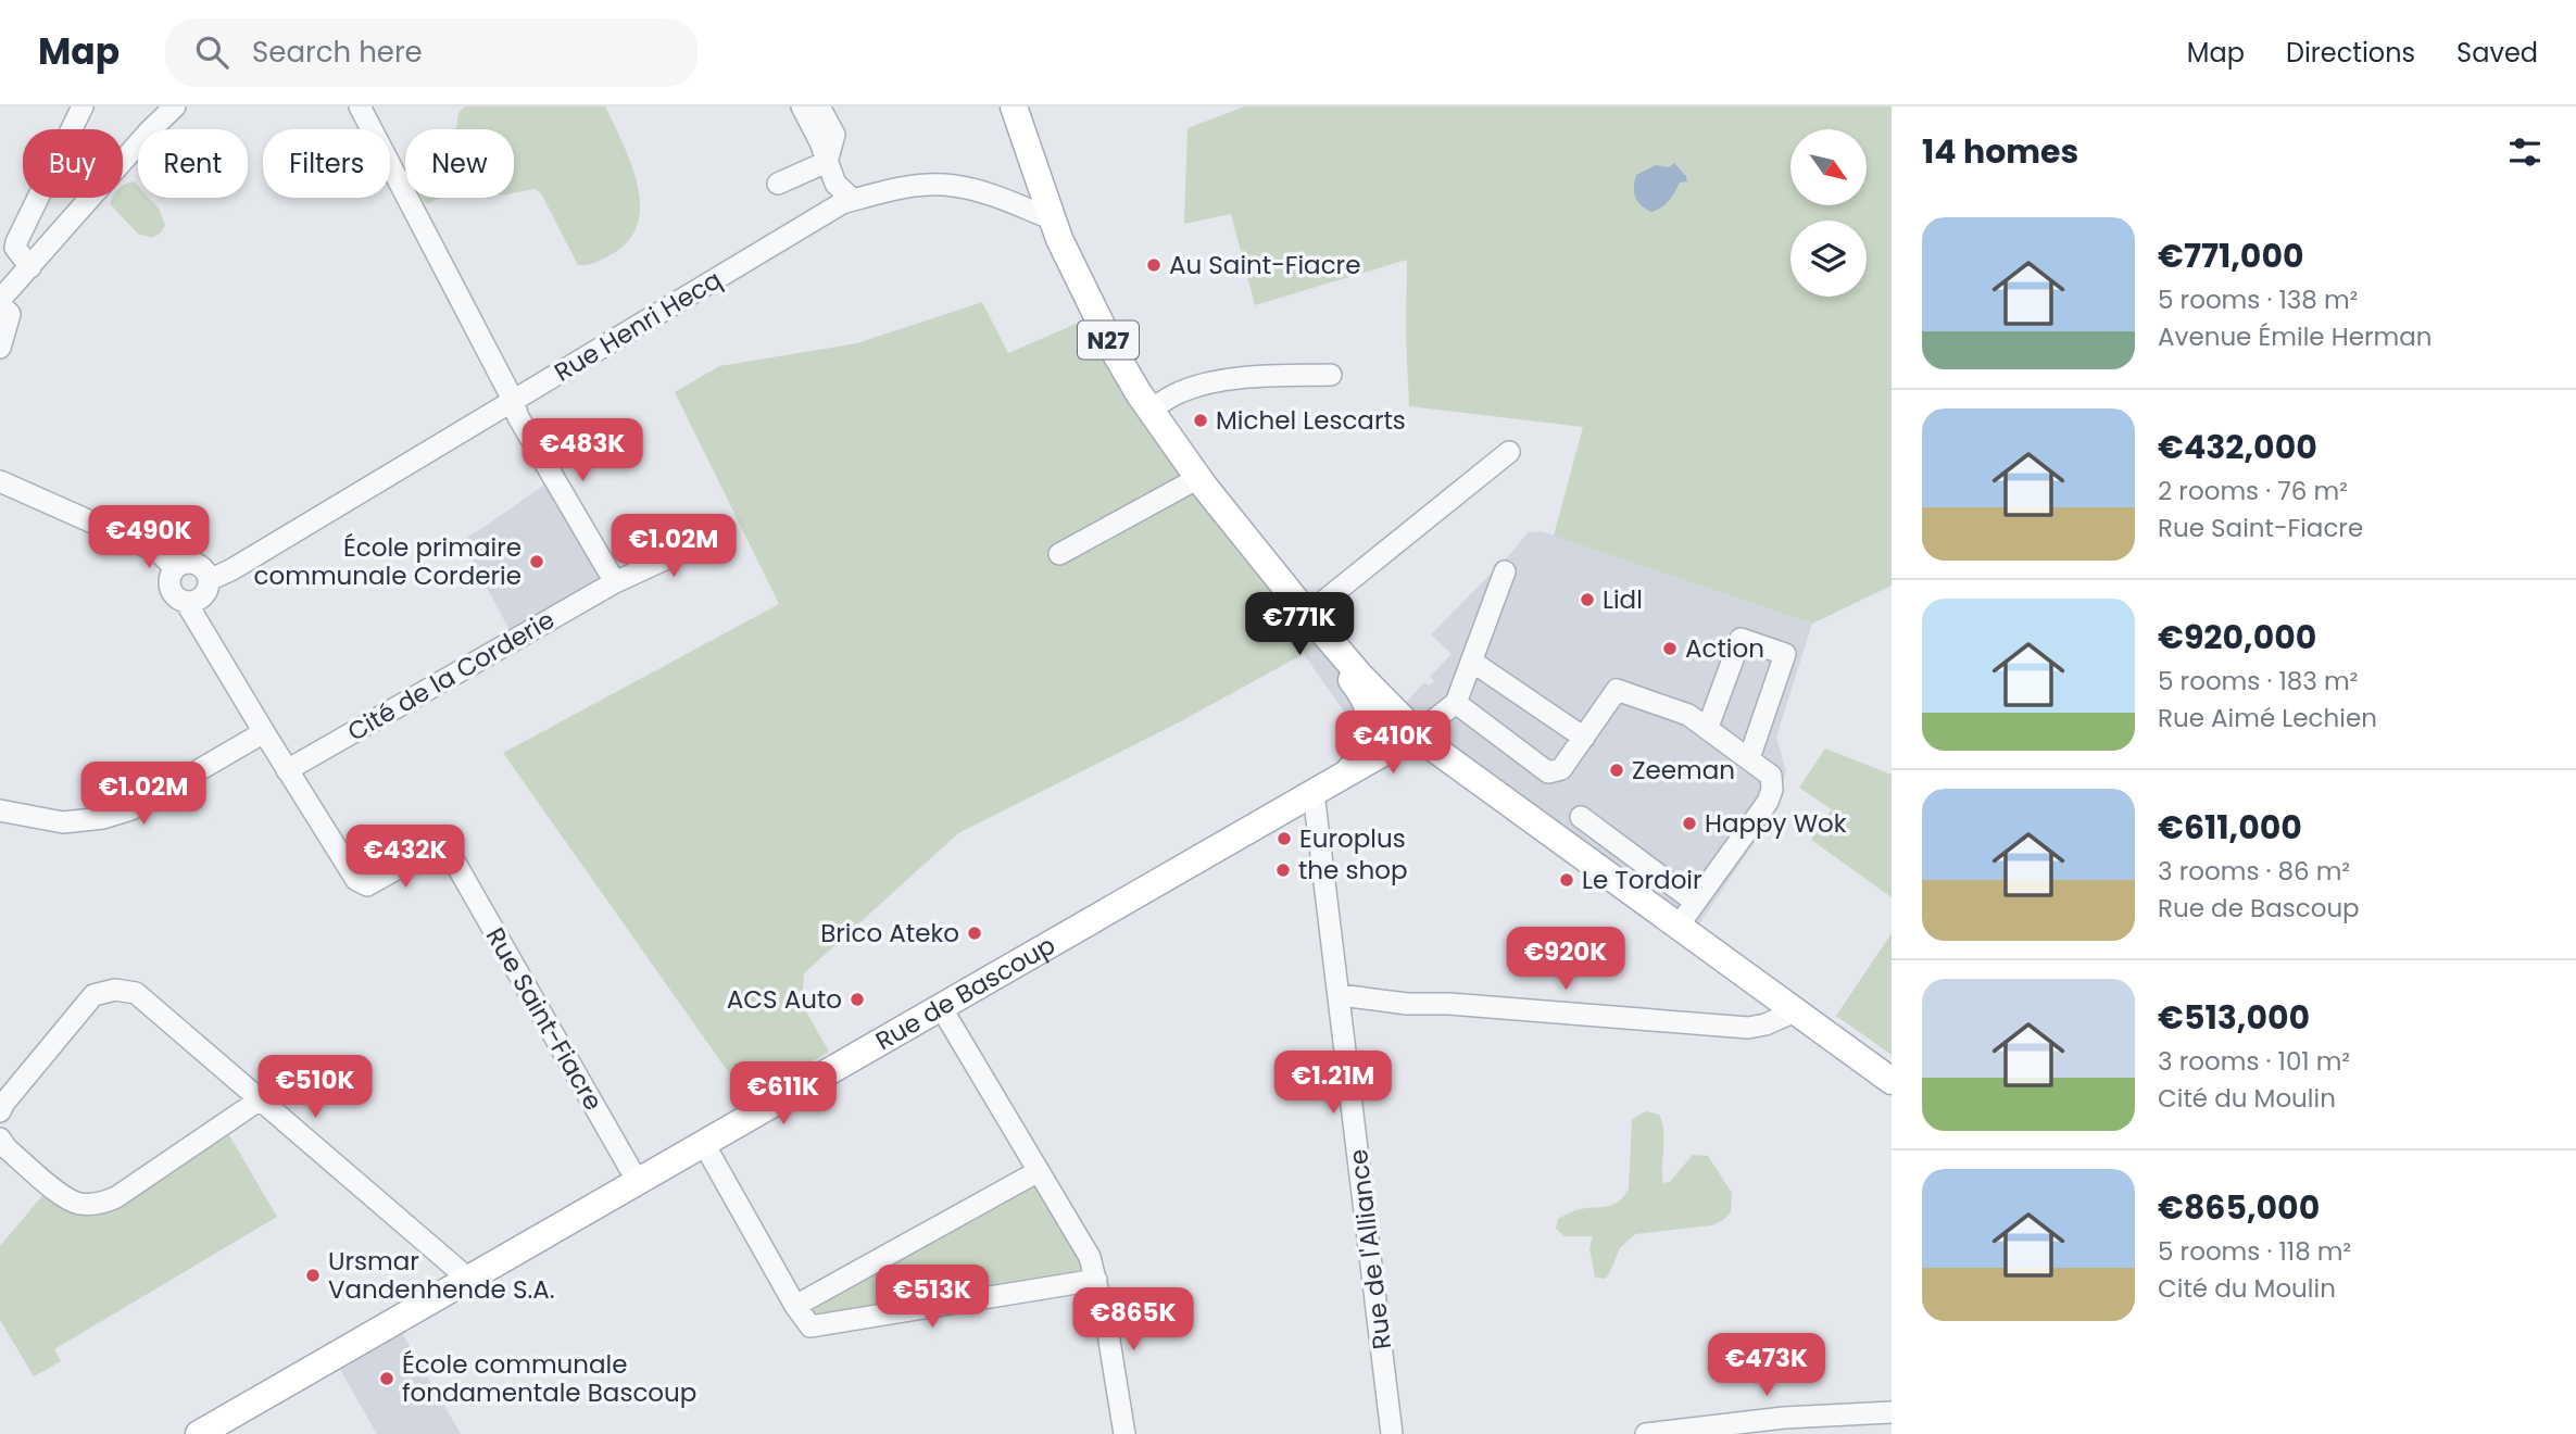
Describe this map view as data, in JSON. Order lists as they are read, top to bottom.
{
  "streets": {
    "main road": ["N27", "Rue de Bascoup"],
    "street": [
      "Rue Henri Hecq",
      "Cité de la Corderie",
      "Rue Saint-Fiacre",
      "Rue de l'Alliance"
    ]
  },
  "crossings": [
    ["Rue Henri Hecq", "N27"],
    ["Rue Henri Hecq", "Rue Saint-Fiacre"],
    ["N27", "Rue de Bascoup"],
    ["Cité de la Corderie", "Rue Saint-Fiacre"],
    ["Rue de Bascoup", "Rue Saint-Fiacre"],
    ["Rue de Bascoup", "Rue de l'Alliance"]
  ],
  "places": [
    "Au Saint-Fiacre",
    "Michel Lescarts",
    "École primaire communale Corderie",
    "Lidl",
    "Action",
    "Zeeman",
    "Happy Wok",
    "Europlus",
    "the shop",
    "Le Tordoir",
    "Brico Ateko",
    "ACS Auto",
    "Ursmar Vandenhende S.A.",
    "École communale fondamentale Bascoup"
  ],
  "north": "bottom right",
  "page": {
    "header": "Map",
    "search": "Search here",
    "nav": ["Map", "Directions", "Saved"],
    "heading": "14 homes",
    "chip": [
      "Buy",
      "Rent",
      "Filters",
      "New"
    ],
    "list": [
      {
        "name": "€771,000",
        "note": "5 rooms · 138 m² · Avenue Émile Herman"
      },
      {
        "name": "€432,000",
        "note": "2 rooms · 76 m² · Rue Saint-Fiacre"
      },
      {
        "name": "€920,000",
        "note": "5 rooms · 183 m² · Rue Aimé Lechien"
      },
      {
        "name": "€611,000",
        "note": "3 rooms · 86 m² · Rue de Bascoup"
      },
      {
        "name": "€513,000",
        "note": "3 rooms · 101 m² · Cité du Moulin"
      },
      {
        "name": "€865,000",
        "note": "5 rooms · 118 m² · Cité du Moulin"
      }
    ],
    "price": [
      "€483K",
      "€490K",
      "€1.02M",
      "€771K",
      "€410K",
      "€1.02M",
      "€432K",
      "€920K",
      "€1.21M",
      "€510K",
      "€611K",
      "€513K",
      "€865K",
      "€473K"
    ]
  }
}
